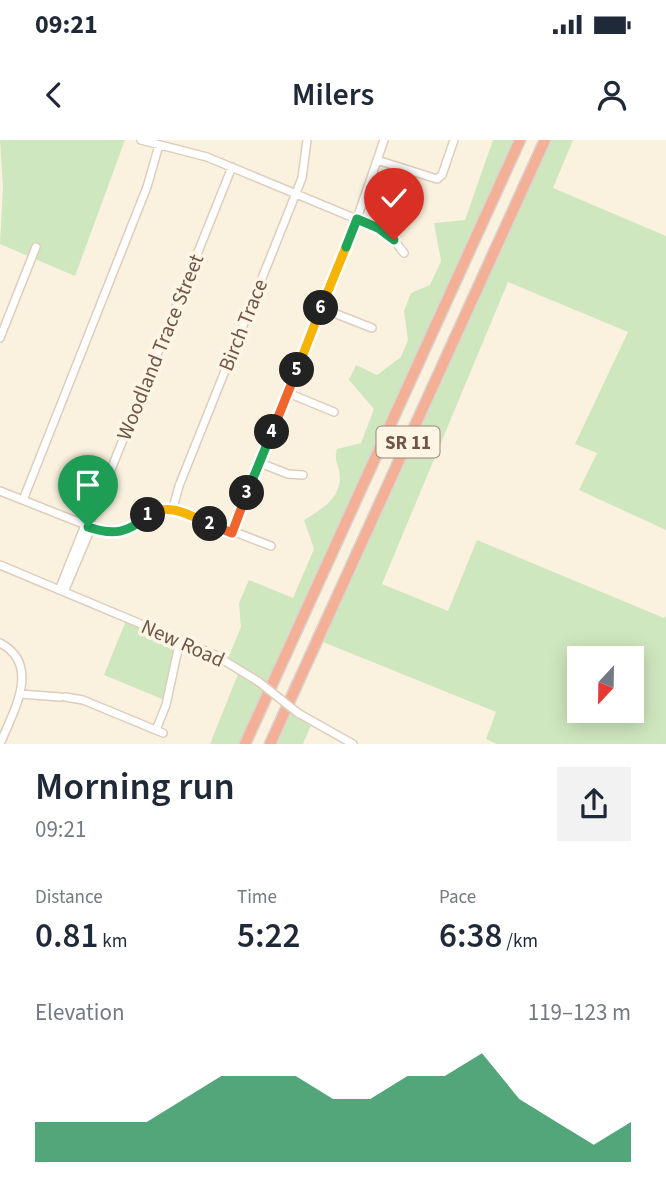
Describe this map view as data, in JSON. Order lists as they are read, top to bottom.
{
  "streets": {
    "highway": ["SR 11"],
    "street": ["Birch Trace", "Woodland Trace Street", "New Road"]
  },
  "crossings": [
    ["Woodland Trace Street", "New Road"]
  ],
  "north": "bottom",
  "page": {
    "status": "09:21",
    "header": "Milers",
    "pins": [
      "6",
      "5",
      "4",
      "3",
      "1",
      "2"
    ],
    "heading": ["Morning run", "09:21"],
    "stats": [
      ["Distance", "0.81 km"],
      ["Time", "5:22"],
      ["Pace", "6:38 /km"]
    ],
    "chart": ["Elevation", "119–123 m"]
  }
}
